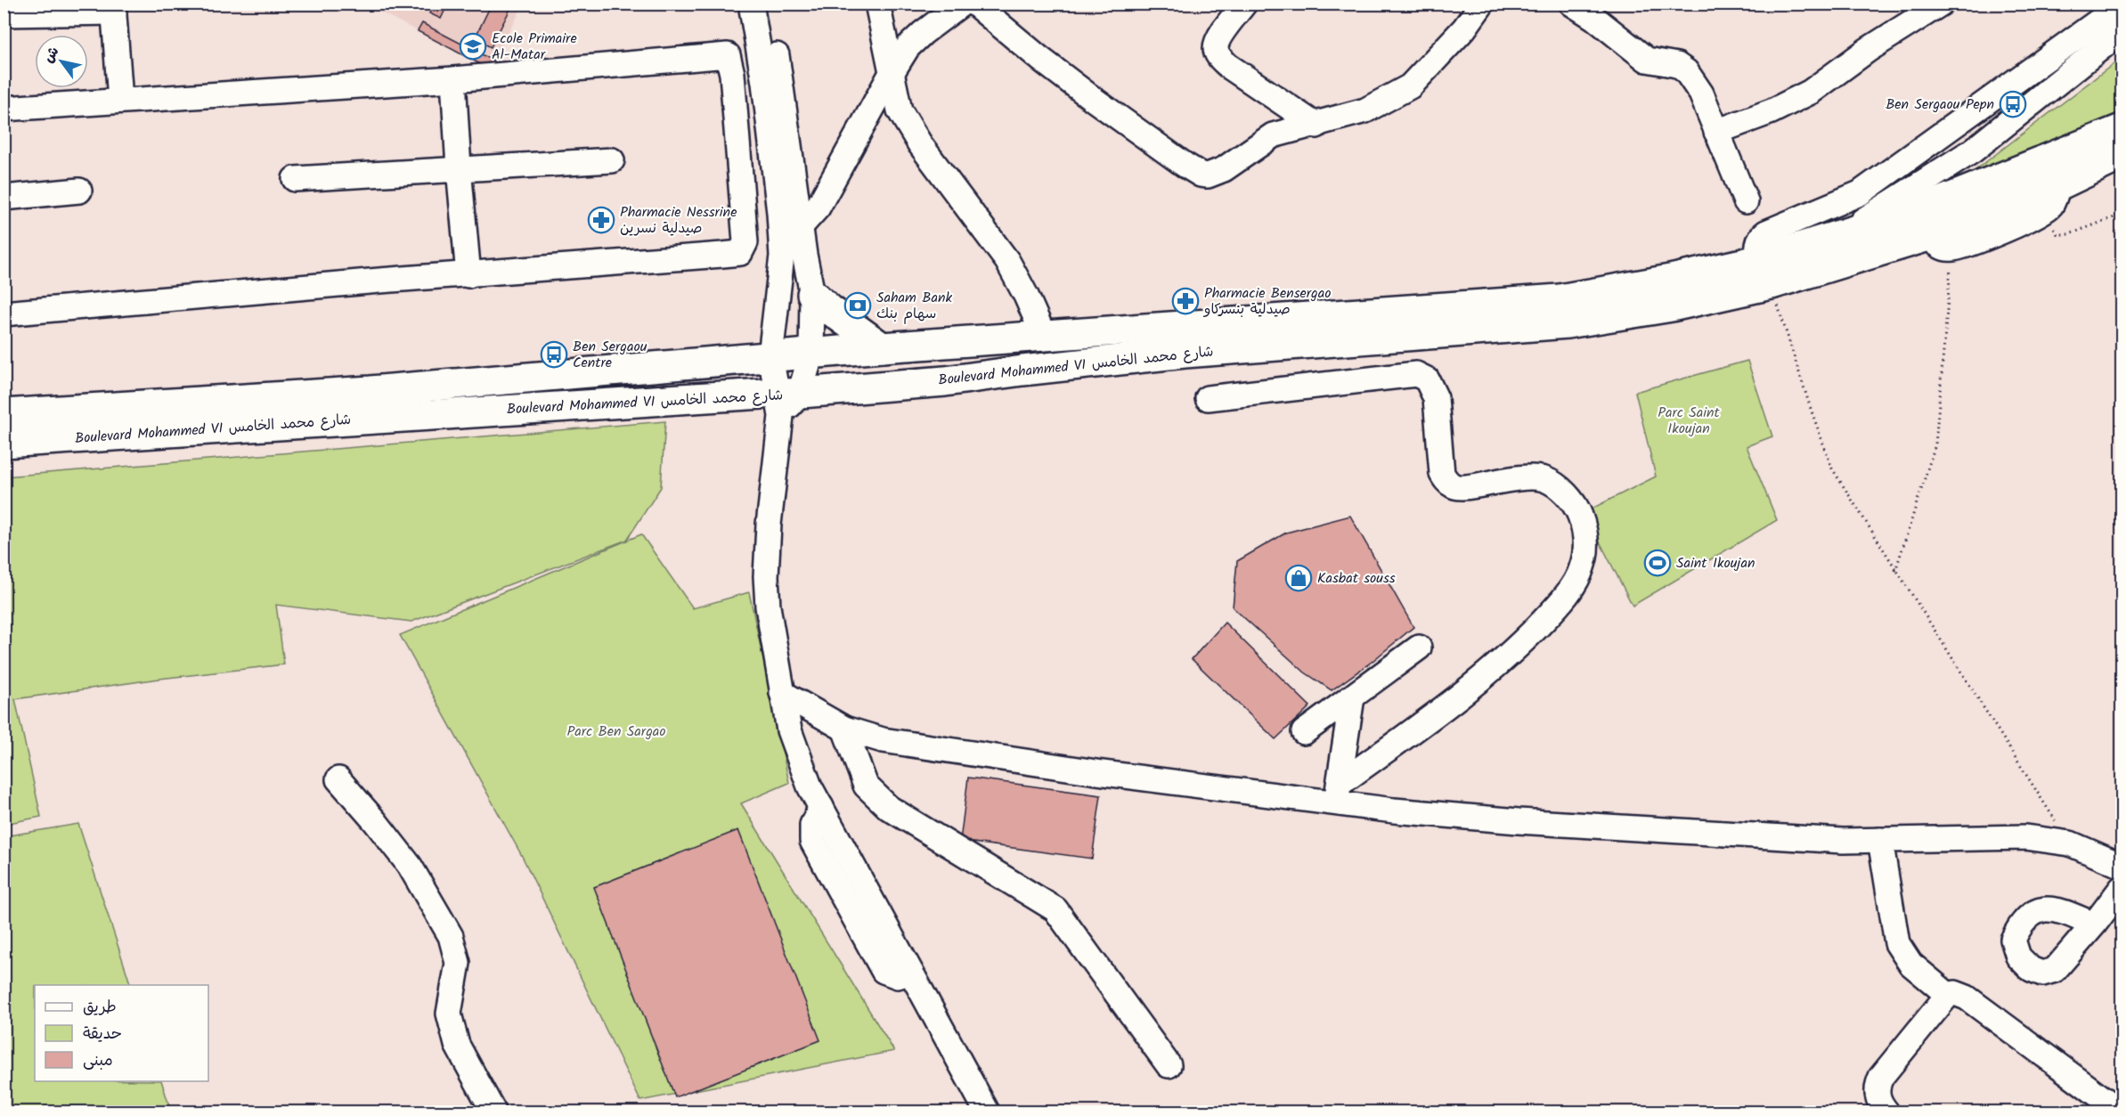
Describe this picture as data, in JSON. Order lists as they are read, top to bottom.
{
  "streets": {
    "main road": ["Boulevard Mohammed VI شارع محمد الخامس"]
  },
  "parks": ["Parc Saint Ikoujan", "Parc Ben Sargao"],
  "places": {
    "school or university": ["Ecole Primaire Al-Matar"],
    "bus stop": ["Ben Sergaou Pepn", "Ben Sergaou Centre"],
    "pharmacy": ["Pharmacie Nessrine صيدلية نسرين", "Pharmacie Bensergao صيدلية بنسركاو"],
    "bank": ["Saham Bank سهام بنك"],
    "sports": ["Saint Ikoujan"],
    "shop": ["Kasbat souss"]
  },
  "legend": ["طريق", "حديقة", "مبنى"],
  "north": "top left"
}
